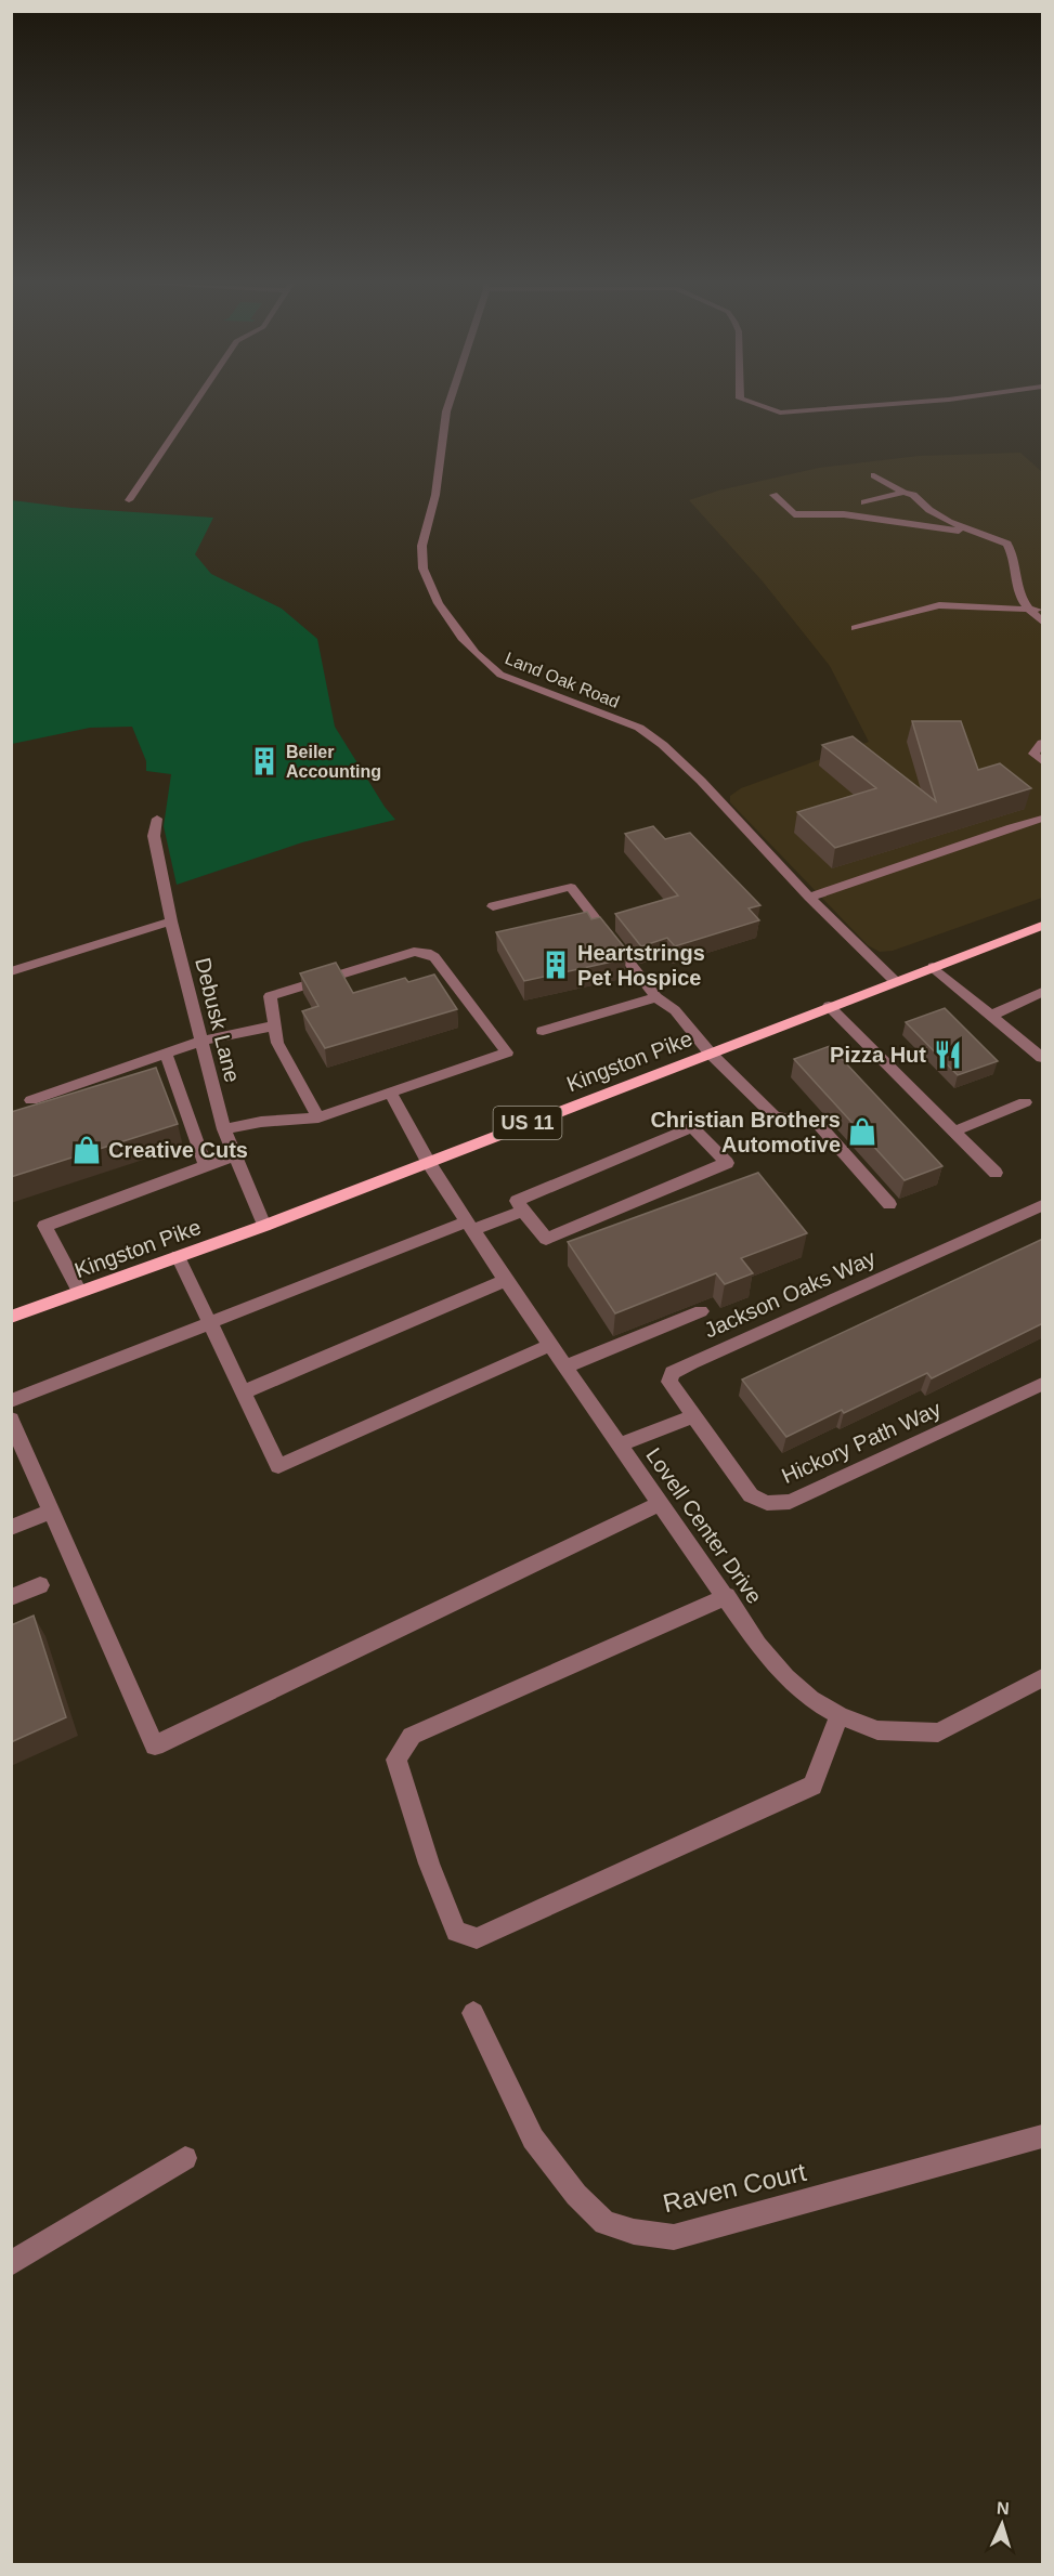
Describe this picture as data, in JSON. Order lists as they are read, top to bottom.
{
  "streets": {
    "main road": ["Kingston Pike", "US 11"],
    "street": [
      "Land Oak Road",
      "Debusk Lane",
      "Jackson Oaks Way",
      "Hickory Path Way",
      "Lovell Center Drive",
      "Raven Court"
    ]
  },
  "crossings": [
    ["Land Oak Road", "Kingston Pike"],
    ["Debusk Lane", "Kingston Pike"],
    ["Kingston Pike", "Lovell Center Drive"],
    ["Jackson Oaks Way", "Hickory Path Way"]
  ],
  "places": {
    "building": ["Beiler Accounting", "Heartstrings Pet Hospice"],
    "restaurant": ["Pizza Hut"],
    "shop": ["Christian Brothers Automotive", "Creative Cuts"]
  },
  "north": "top"
}
